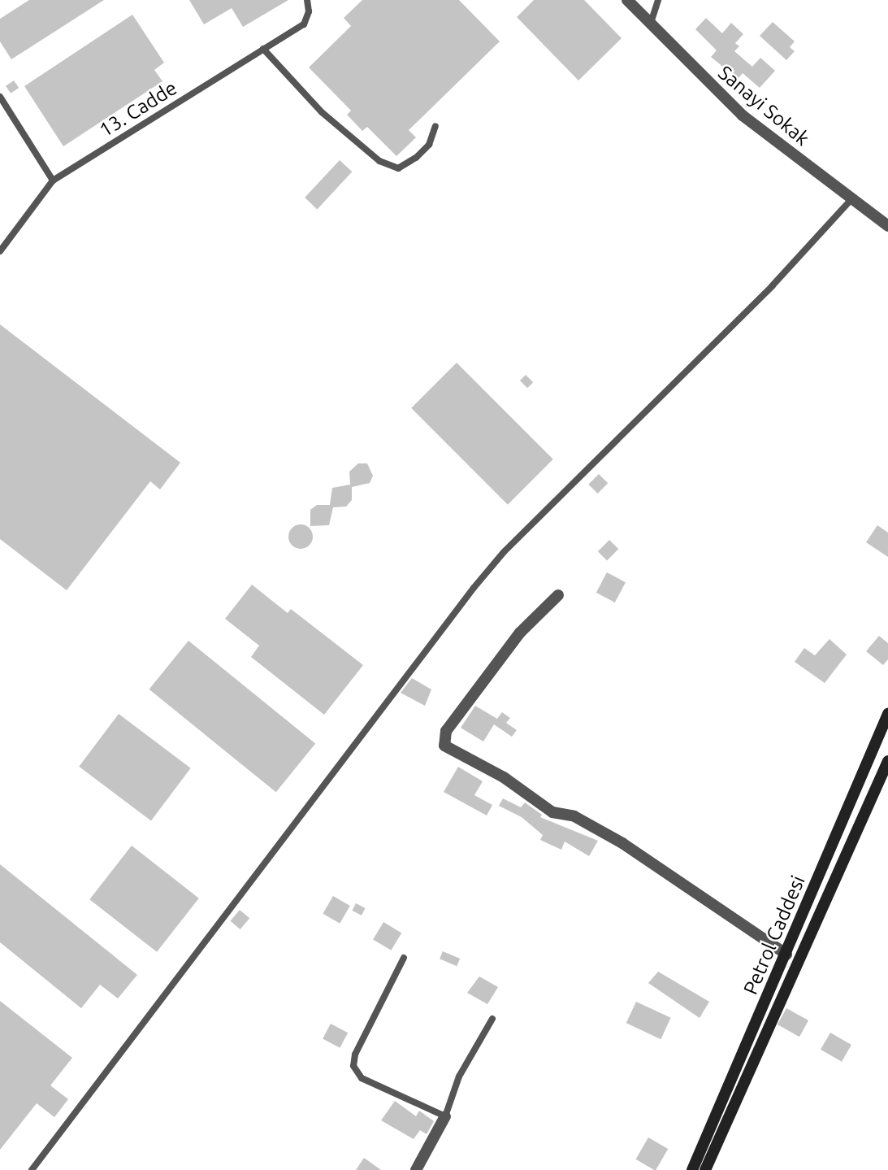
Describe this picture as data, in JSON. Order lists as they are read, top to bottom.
{
  "streets": {
    "main road": ["Petrol Caddesi"],
    "street": ["Sanayi Sokak"],
    "lane": ["13. Cadde"]
  }
}
